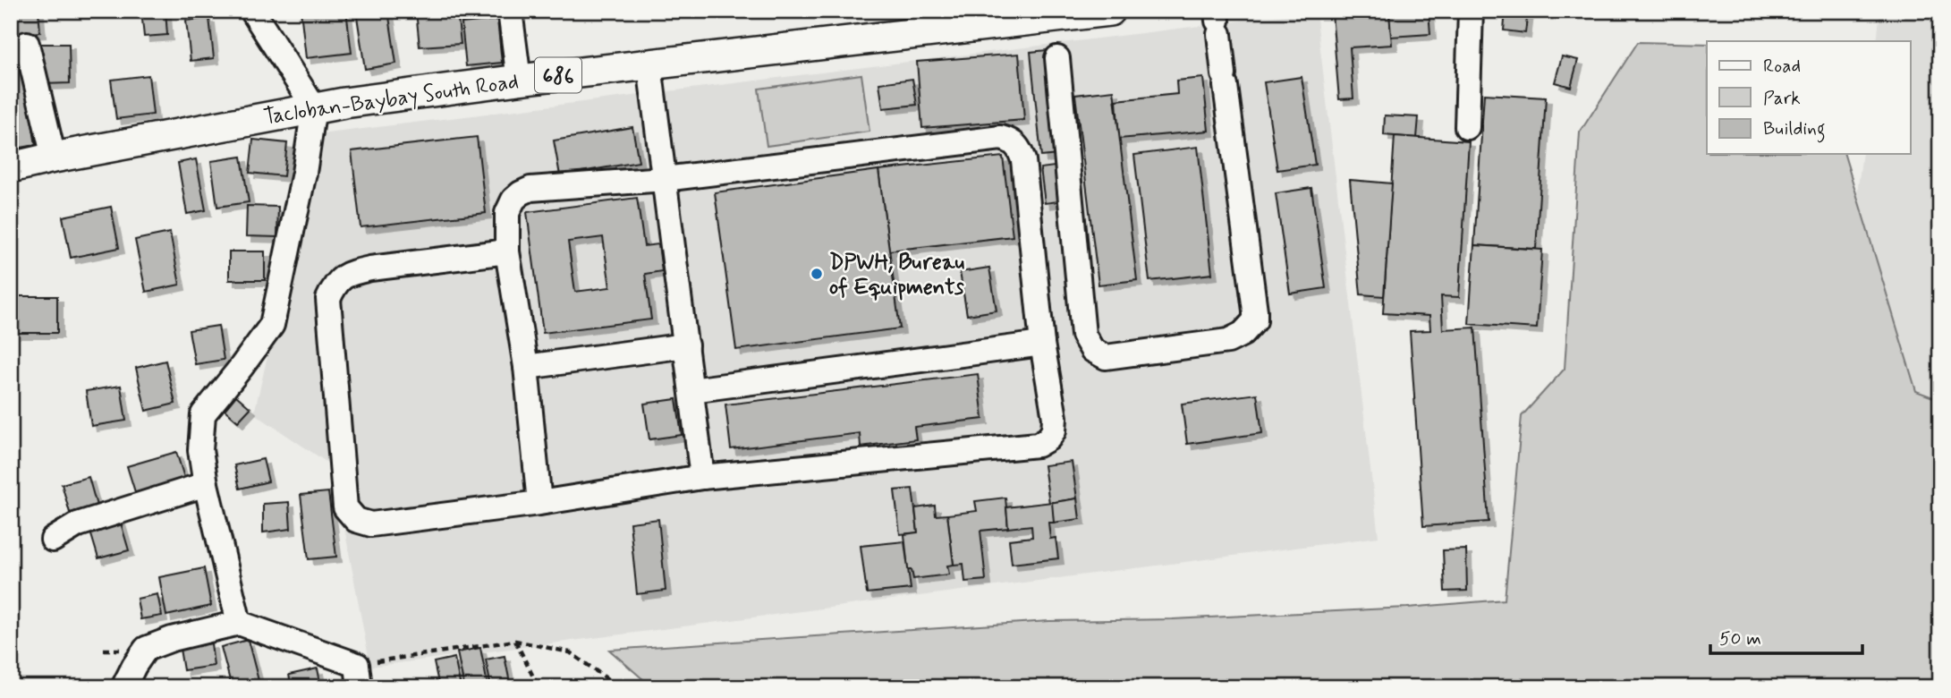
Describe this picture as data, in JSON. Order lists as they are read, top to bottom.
{
  "streets": {
    "main road": ["686", "Tacloban-Baybay South Road"]
  },
  "places": ["DPWH, Bureau of Equipments"],
  "legend": ["Road", "Park", "Building"],
  "scale_bar": "50 m"
}
